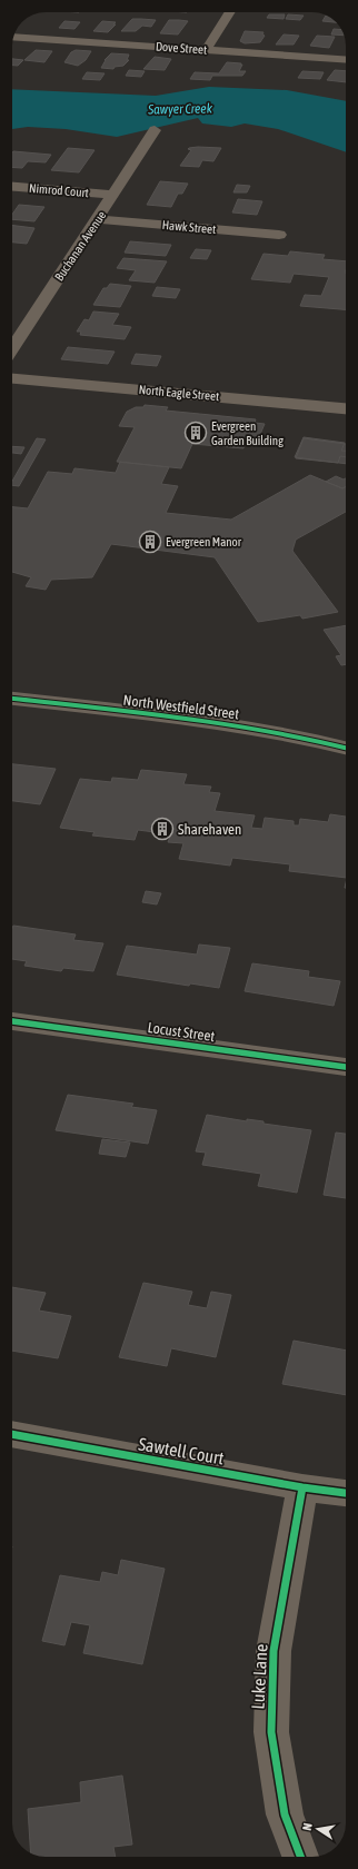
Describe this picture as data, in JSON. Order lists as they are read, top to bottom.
{
  "streets": {
    "street": [
      "Dove Street",
      "Nimrod Court",
      "Hawk Street",
      "Buchanan Avenue",
      "North Eagle Street",
      "North Westfield Street",
      "Locust Street",
      "Sawtell Court",
      "Luke Lane"
    ]
  },
  "crossings": [
    ["Nimrod Court", "Buchanan Avenue"],
    ["Hawk Street", "Buchanan Avenue"],
    ["Sawtell Court", "Luke Lane"]
  ],
  "water": ["Sawyer Creek"],
  "places": {
    "building": ["Evergreen Garden Building", "Evergreen Manor", "Sharehaven"]
  },
  "north": "left"
}
